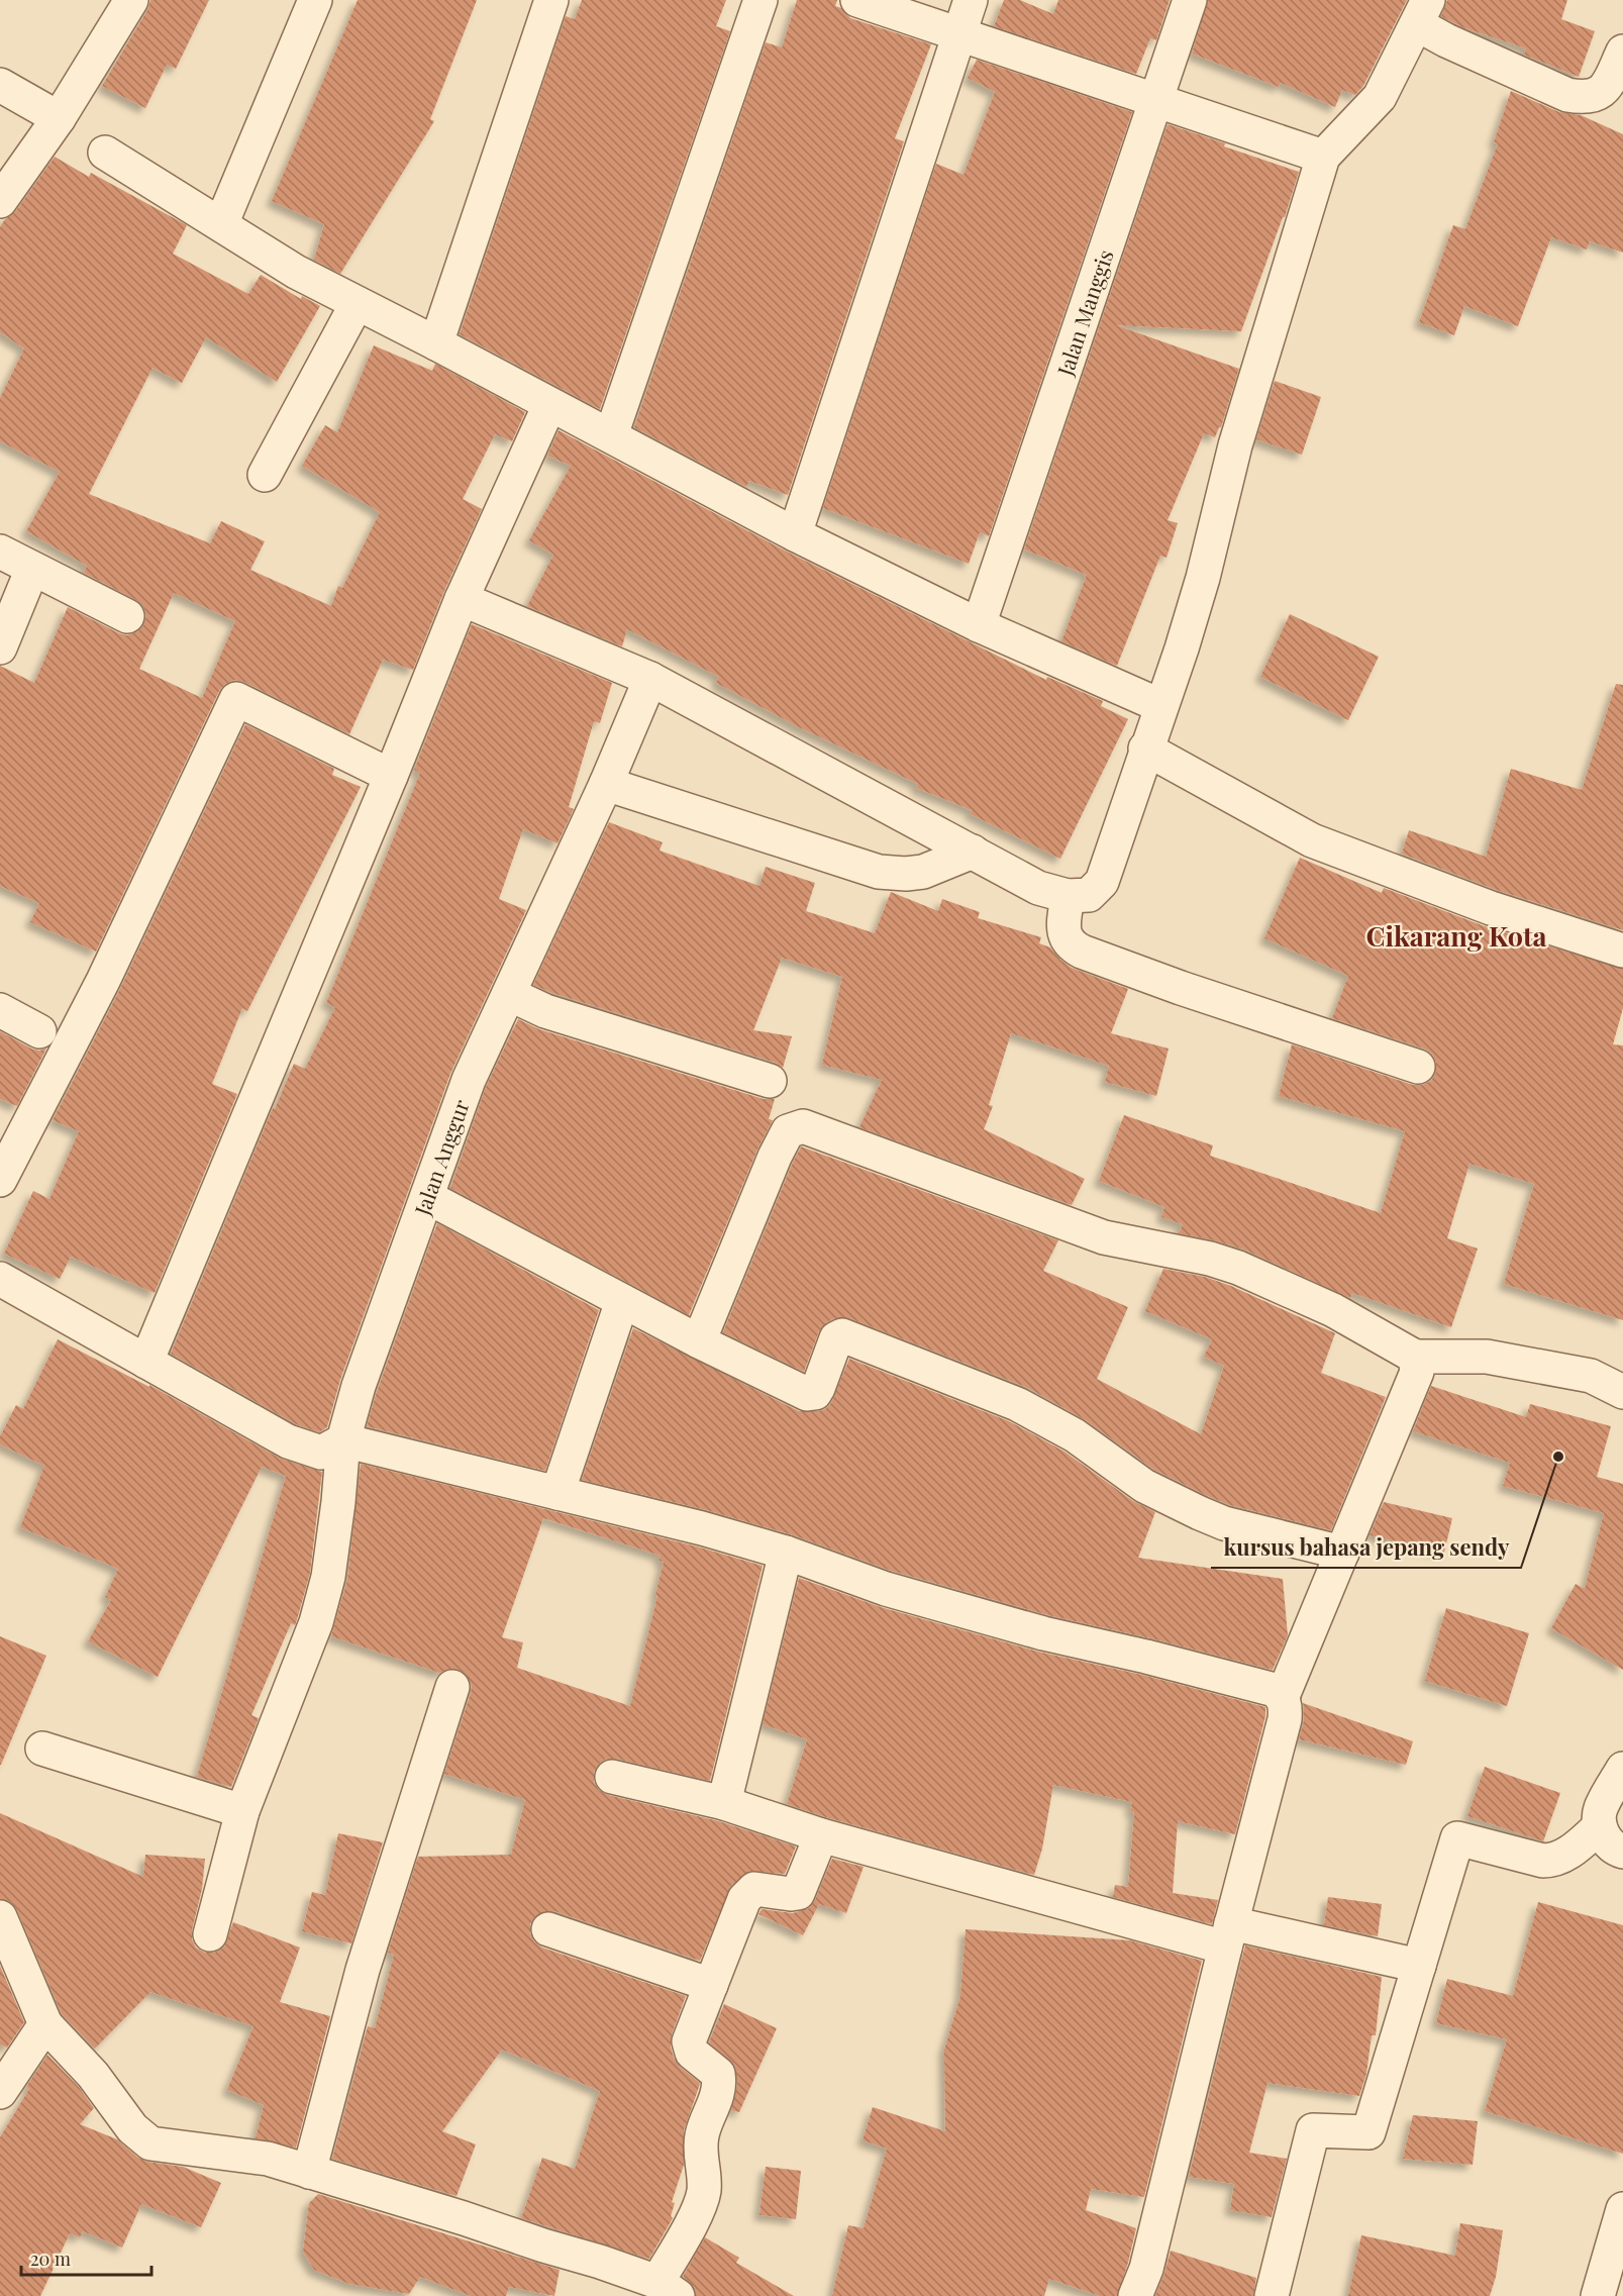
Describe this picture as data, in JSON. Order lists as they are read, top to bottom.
{
  "streets": {
    "street": ["Jalan Manggis", "Jalan Anggur"]
  },
  "districts": ["Cikarang Kota"],
  "places": ["kursus bahasa jepang sendy"],
  "scale_bar": "20 m"
}
